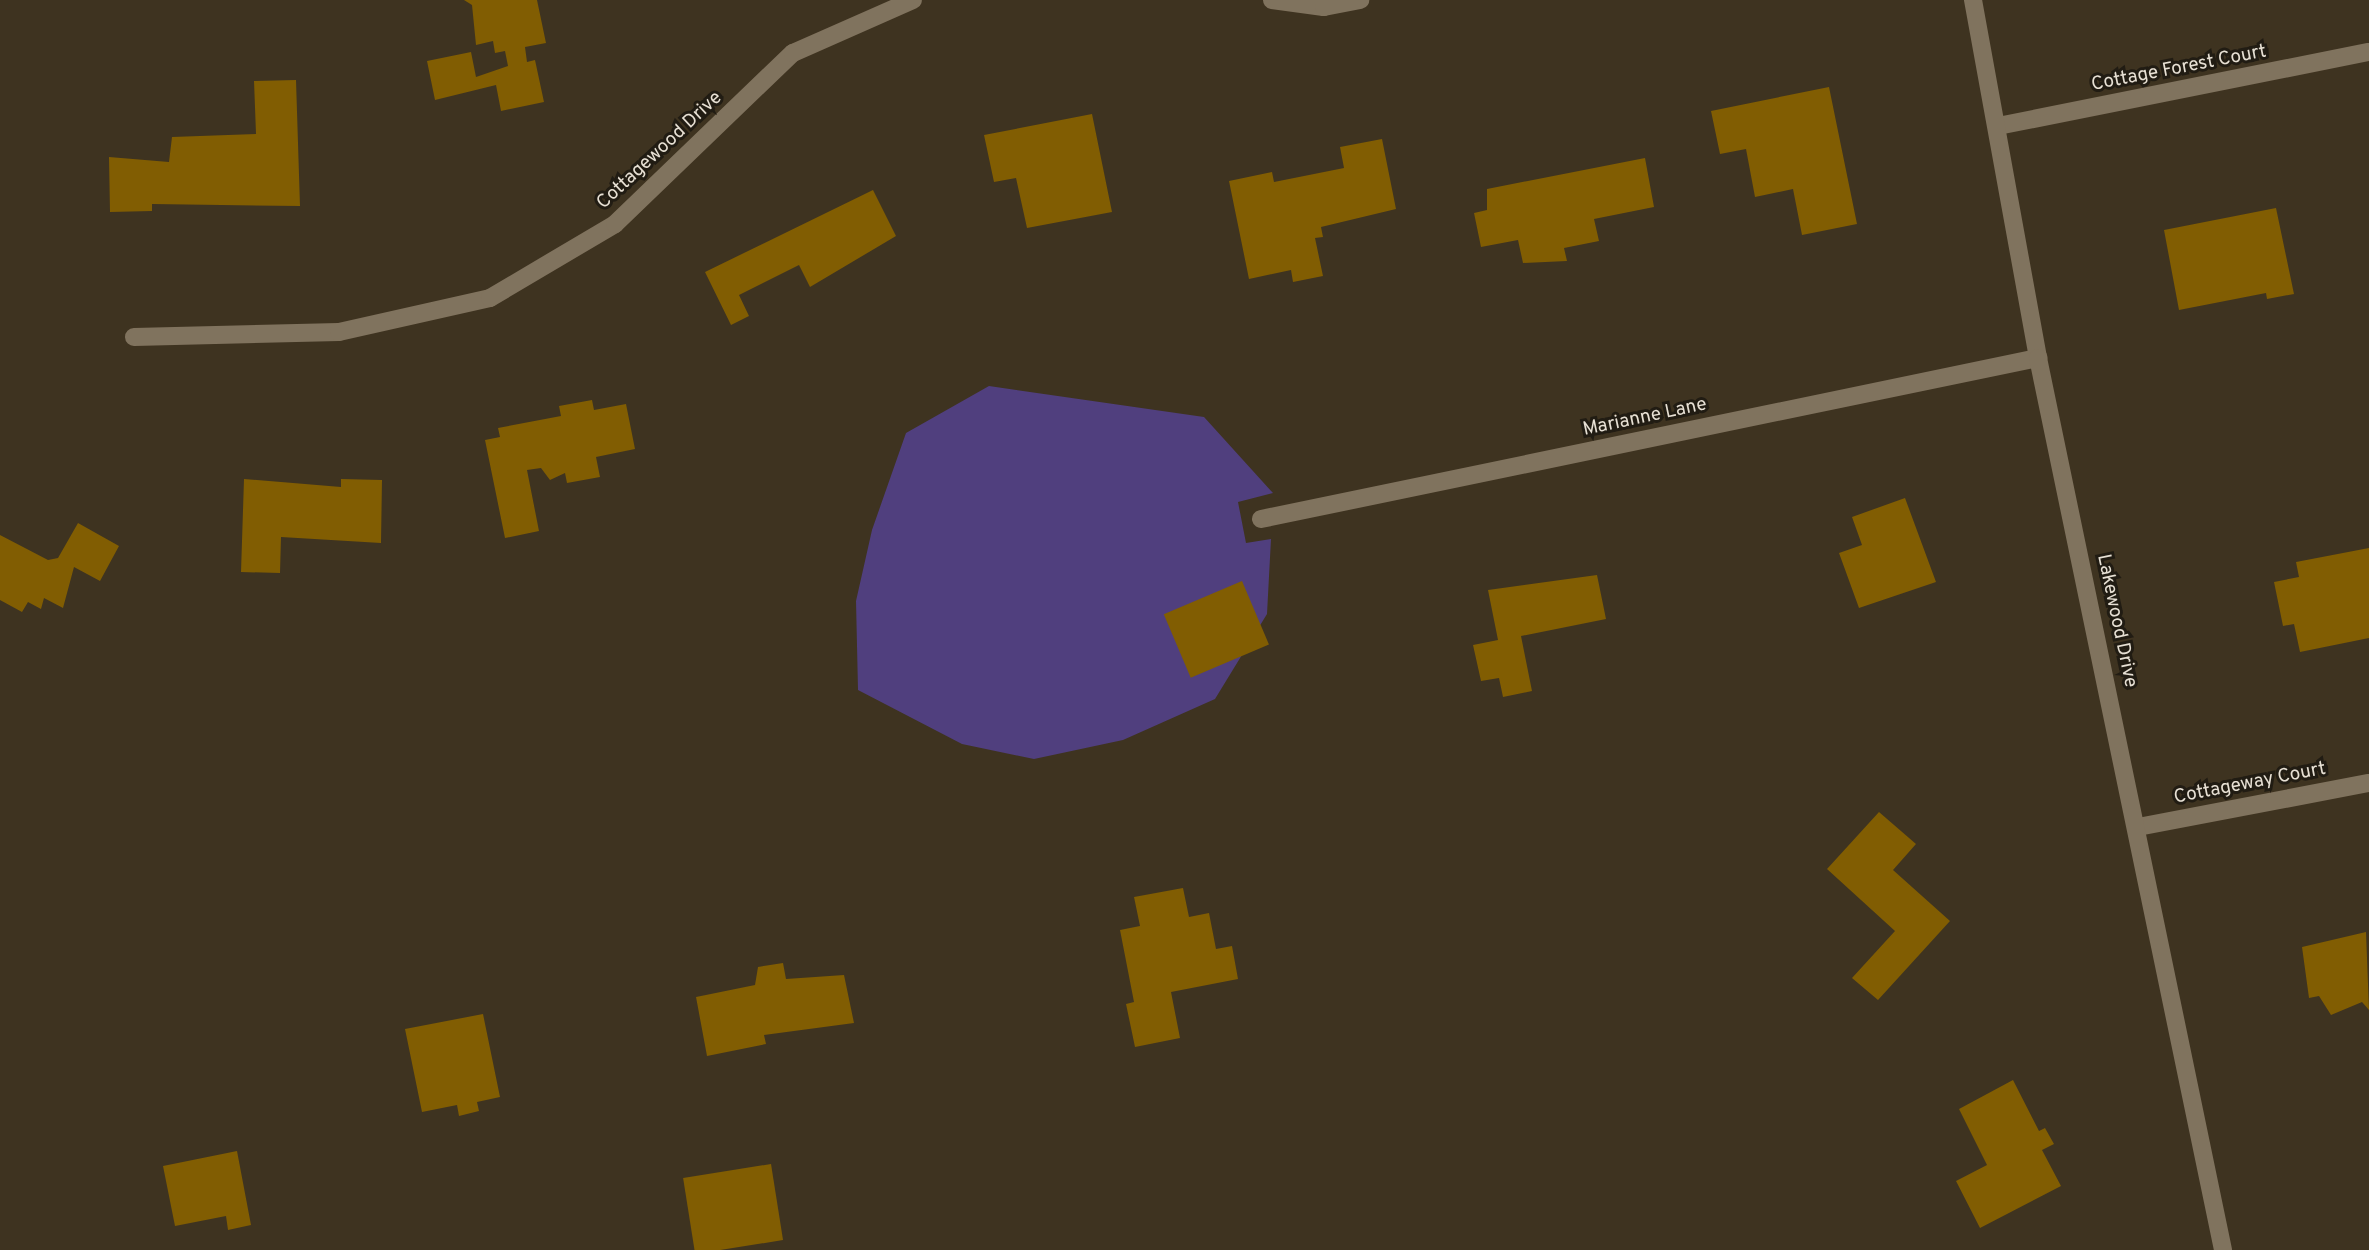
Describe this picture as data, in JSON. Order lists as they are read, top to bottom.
{
  "streets": {
    "street": [
      "Cottage Forest Court",
      "Cottagewood Drive",
      "Marianne Lane",
      "Lakewood Drive",
      "Cottageway Court"
    ]
  },
  "crossings": [
    ["Cottage Forest Court", "Lakewood Drive"],
    ["Marianne Lane", "Lakewood Drive"],
    ["Lakewood Drive", "Cottageway Court"]
  ]
}
